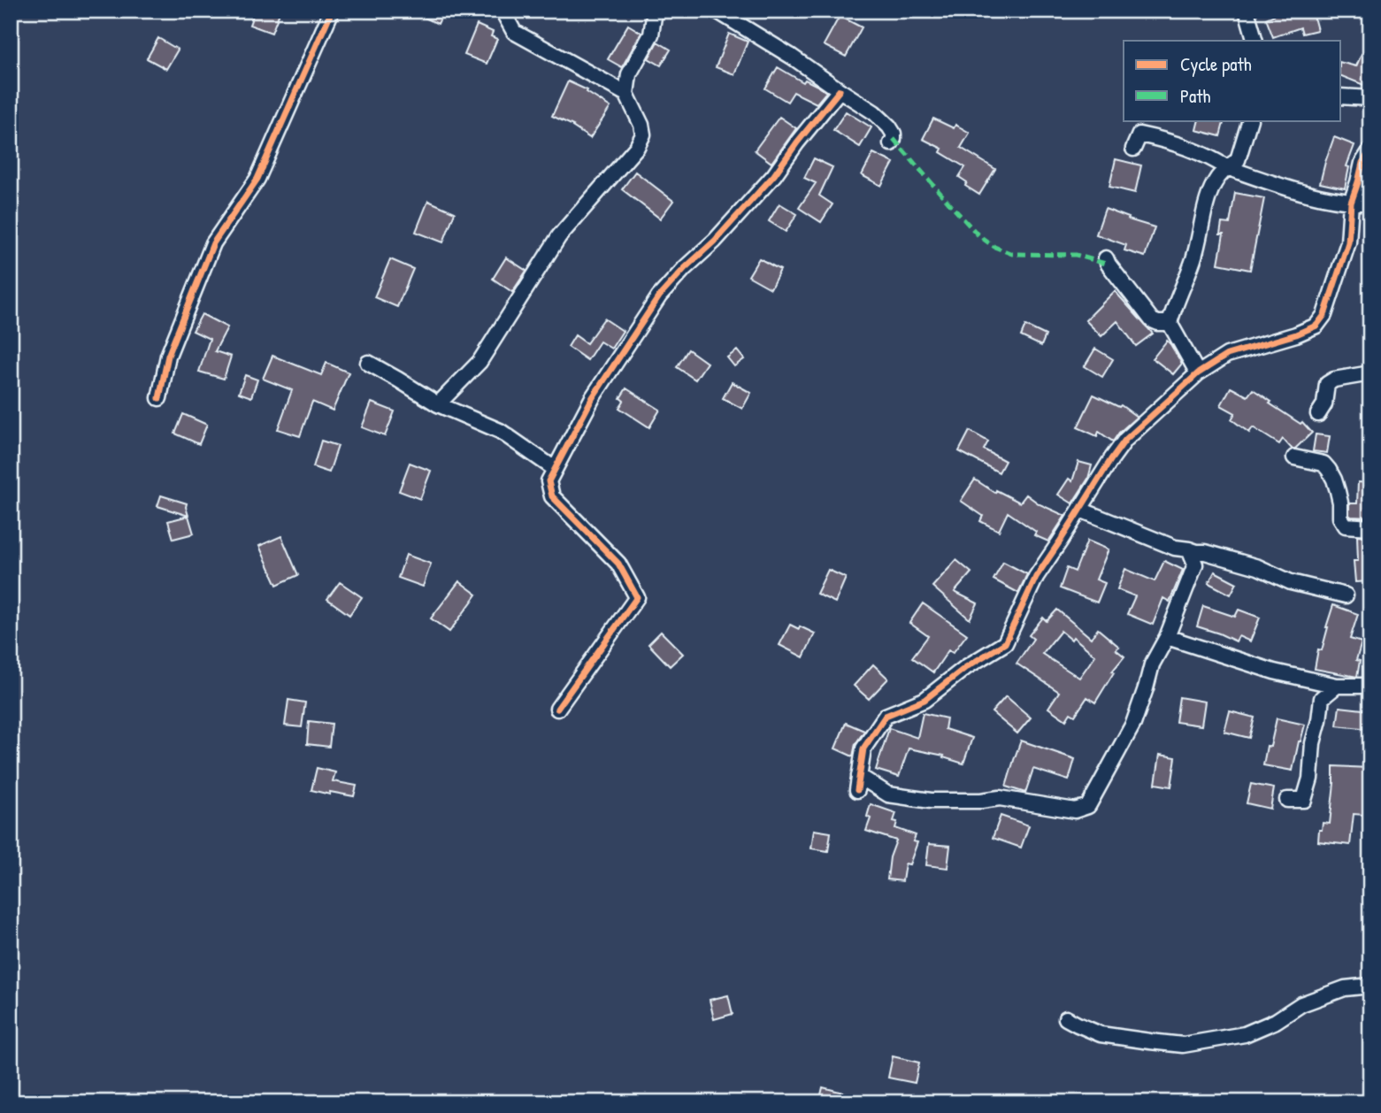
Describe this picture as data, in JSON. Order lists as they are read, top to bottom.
{
  "legend": ["Cycle path", "Path"]
}
